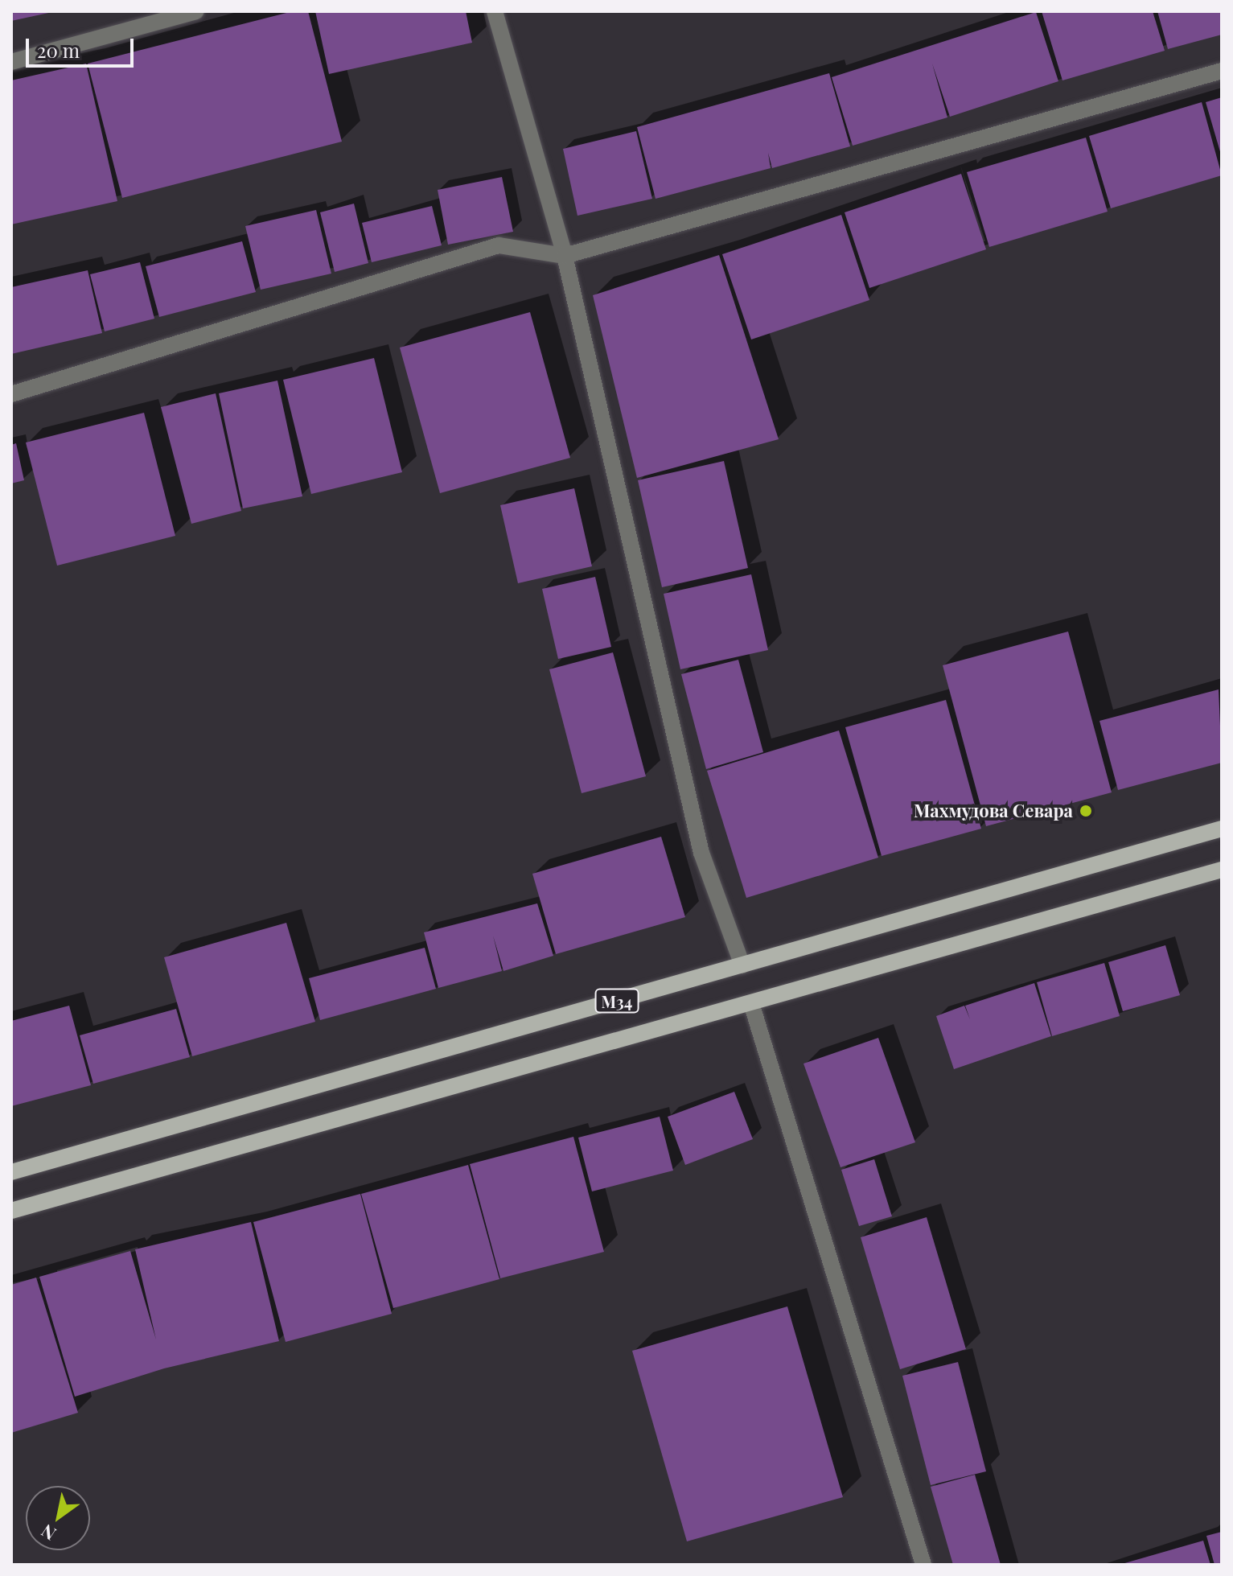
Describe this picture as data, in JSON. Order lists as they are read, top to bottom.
{
  "streets": {
    "main road": ["M34"]
  },
  "places": ["Махмудова Севара"],
  "scale_bar": "20 m",
  "north": "bottom left"
}
